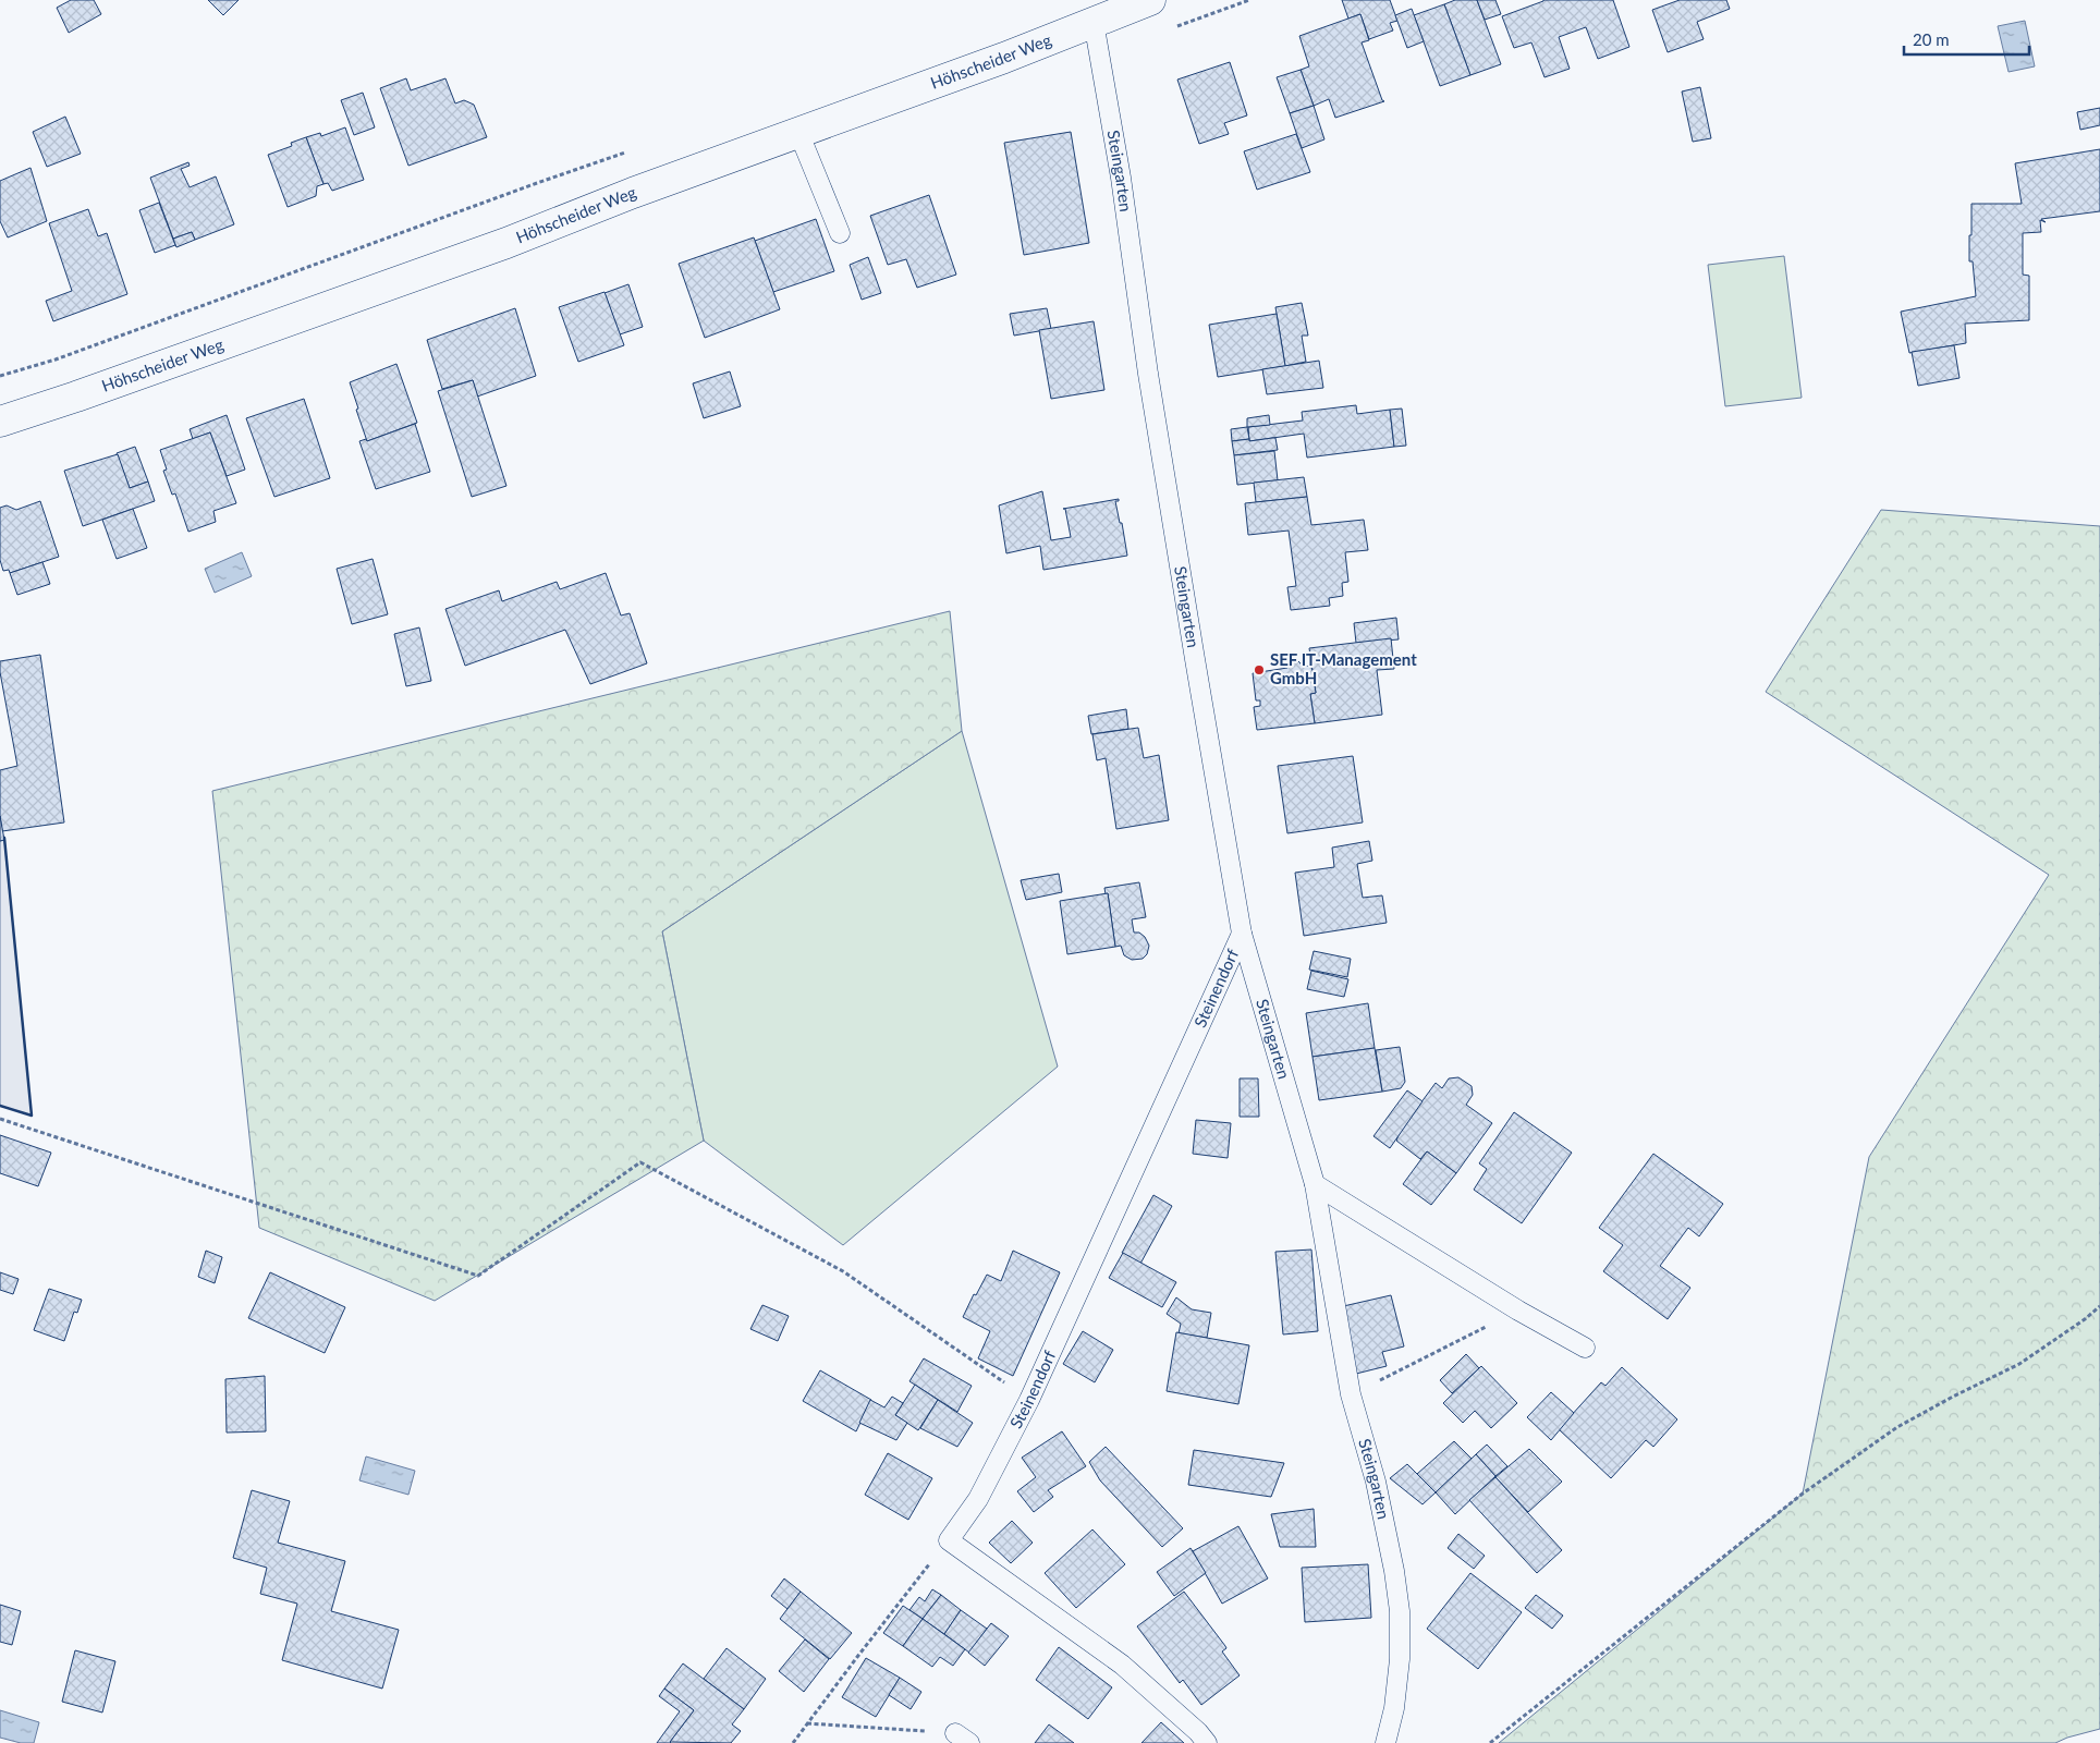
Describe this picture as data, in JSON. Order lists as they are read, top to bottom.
{
  "streets": {
    "main road": ["Höhscheider Weg"],
    "lane": ["Steingarten", "Steinendorf"]
  },
  "crossings": [
    ["Höhscheider Weg", "Steingarten"],
    ["Steingarten", "Steinendorf"]
  ],
  "places": ["SEF IT-Management GmbH"],
  "scale_bar": "20 m"
}
